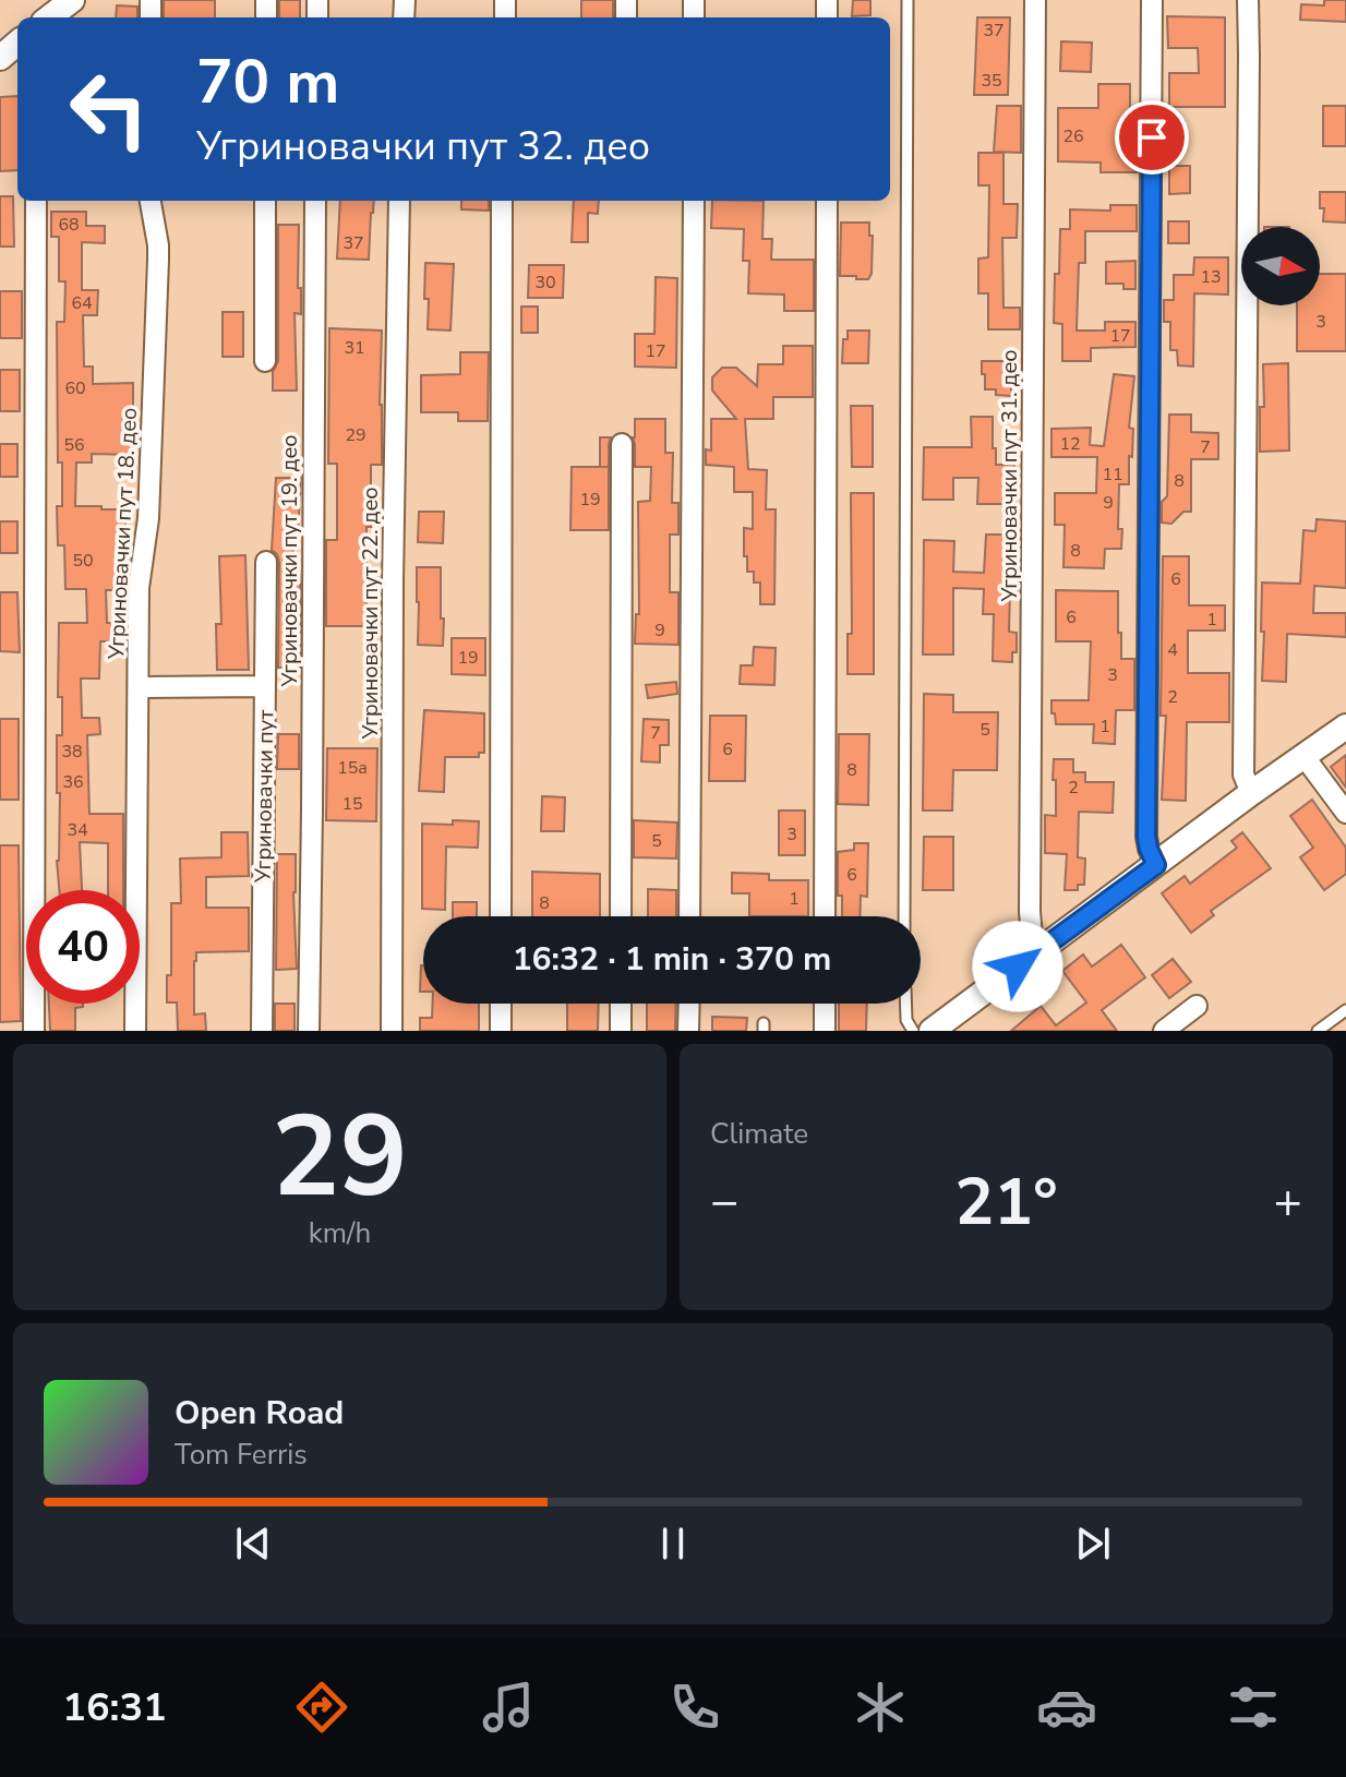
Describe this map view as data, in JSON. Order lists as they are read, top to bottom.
{
  "streets": {
    "street": [
      "Угриновачки пут 31. део",
      "Угриновачки пут 18. део",
      "Угриновачки пут 19. део",
      "Угриновачки пут 22. део",
      "Угриновачки пут"
    ]
  },
  "house_numbers": [
    "37",
    "35",
    "26",
    "68",
    "37",
    "13",
    "30",
    "64",
    "3",
    "17",
    "31",
    "17",
    "60",
    "29",
    "12",
    "56",
    "7",
    "11",
    "8",
    "19",
    "9",
    "8",
    "50",
    "6",
    "6",
    "1",
    "9",
    "4",
    "19",
    "3",
    "2",
    "1",
    "5",
    "7",
    "6",
    "38",
    "15a",
    "8",
    "36",
    "2",
    "15",
    "34",
    "3",
    "5",
    "6",
    "1",
    "8"
  ],
  "north": "right",
  "page": {
    "turn": ["70 m", "Угриновачки пут 32. део"],
    "limit": "40",
    "trip": "16:32 · 1 min · 370 m",
    "tile": [
      ["29", "km/h"],
      "Climate"
    ],
    "heat": ["−", "21°", "+"],
    "song": ["Open Road", "Tom Ferris"],
    "tabs": "16:31"
  }
}
